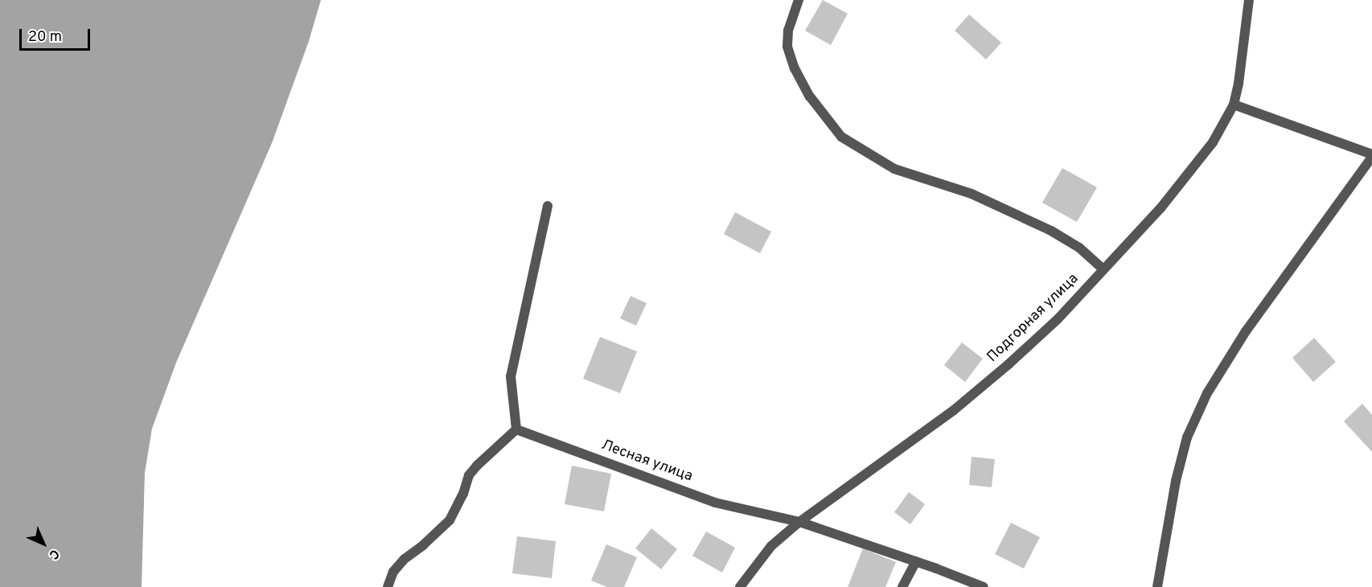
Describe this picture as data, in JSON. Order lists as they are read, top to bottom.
{
  "streets": {
    "street": ["Подгорная улица", "Лесная улица"]
  },
  "crossings": [
    ["Подгорная улица", "Лесная улица"]
  ],
  "scale_bar": "20 m",
  "north": "bottom right"
}
